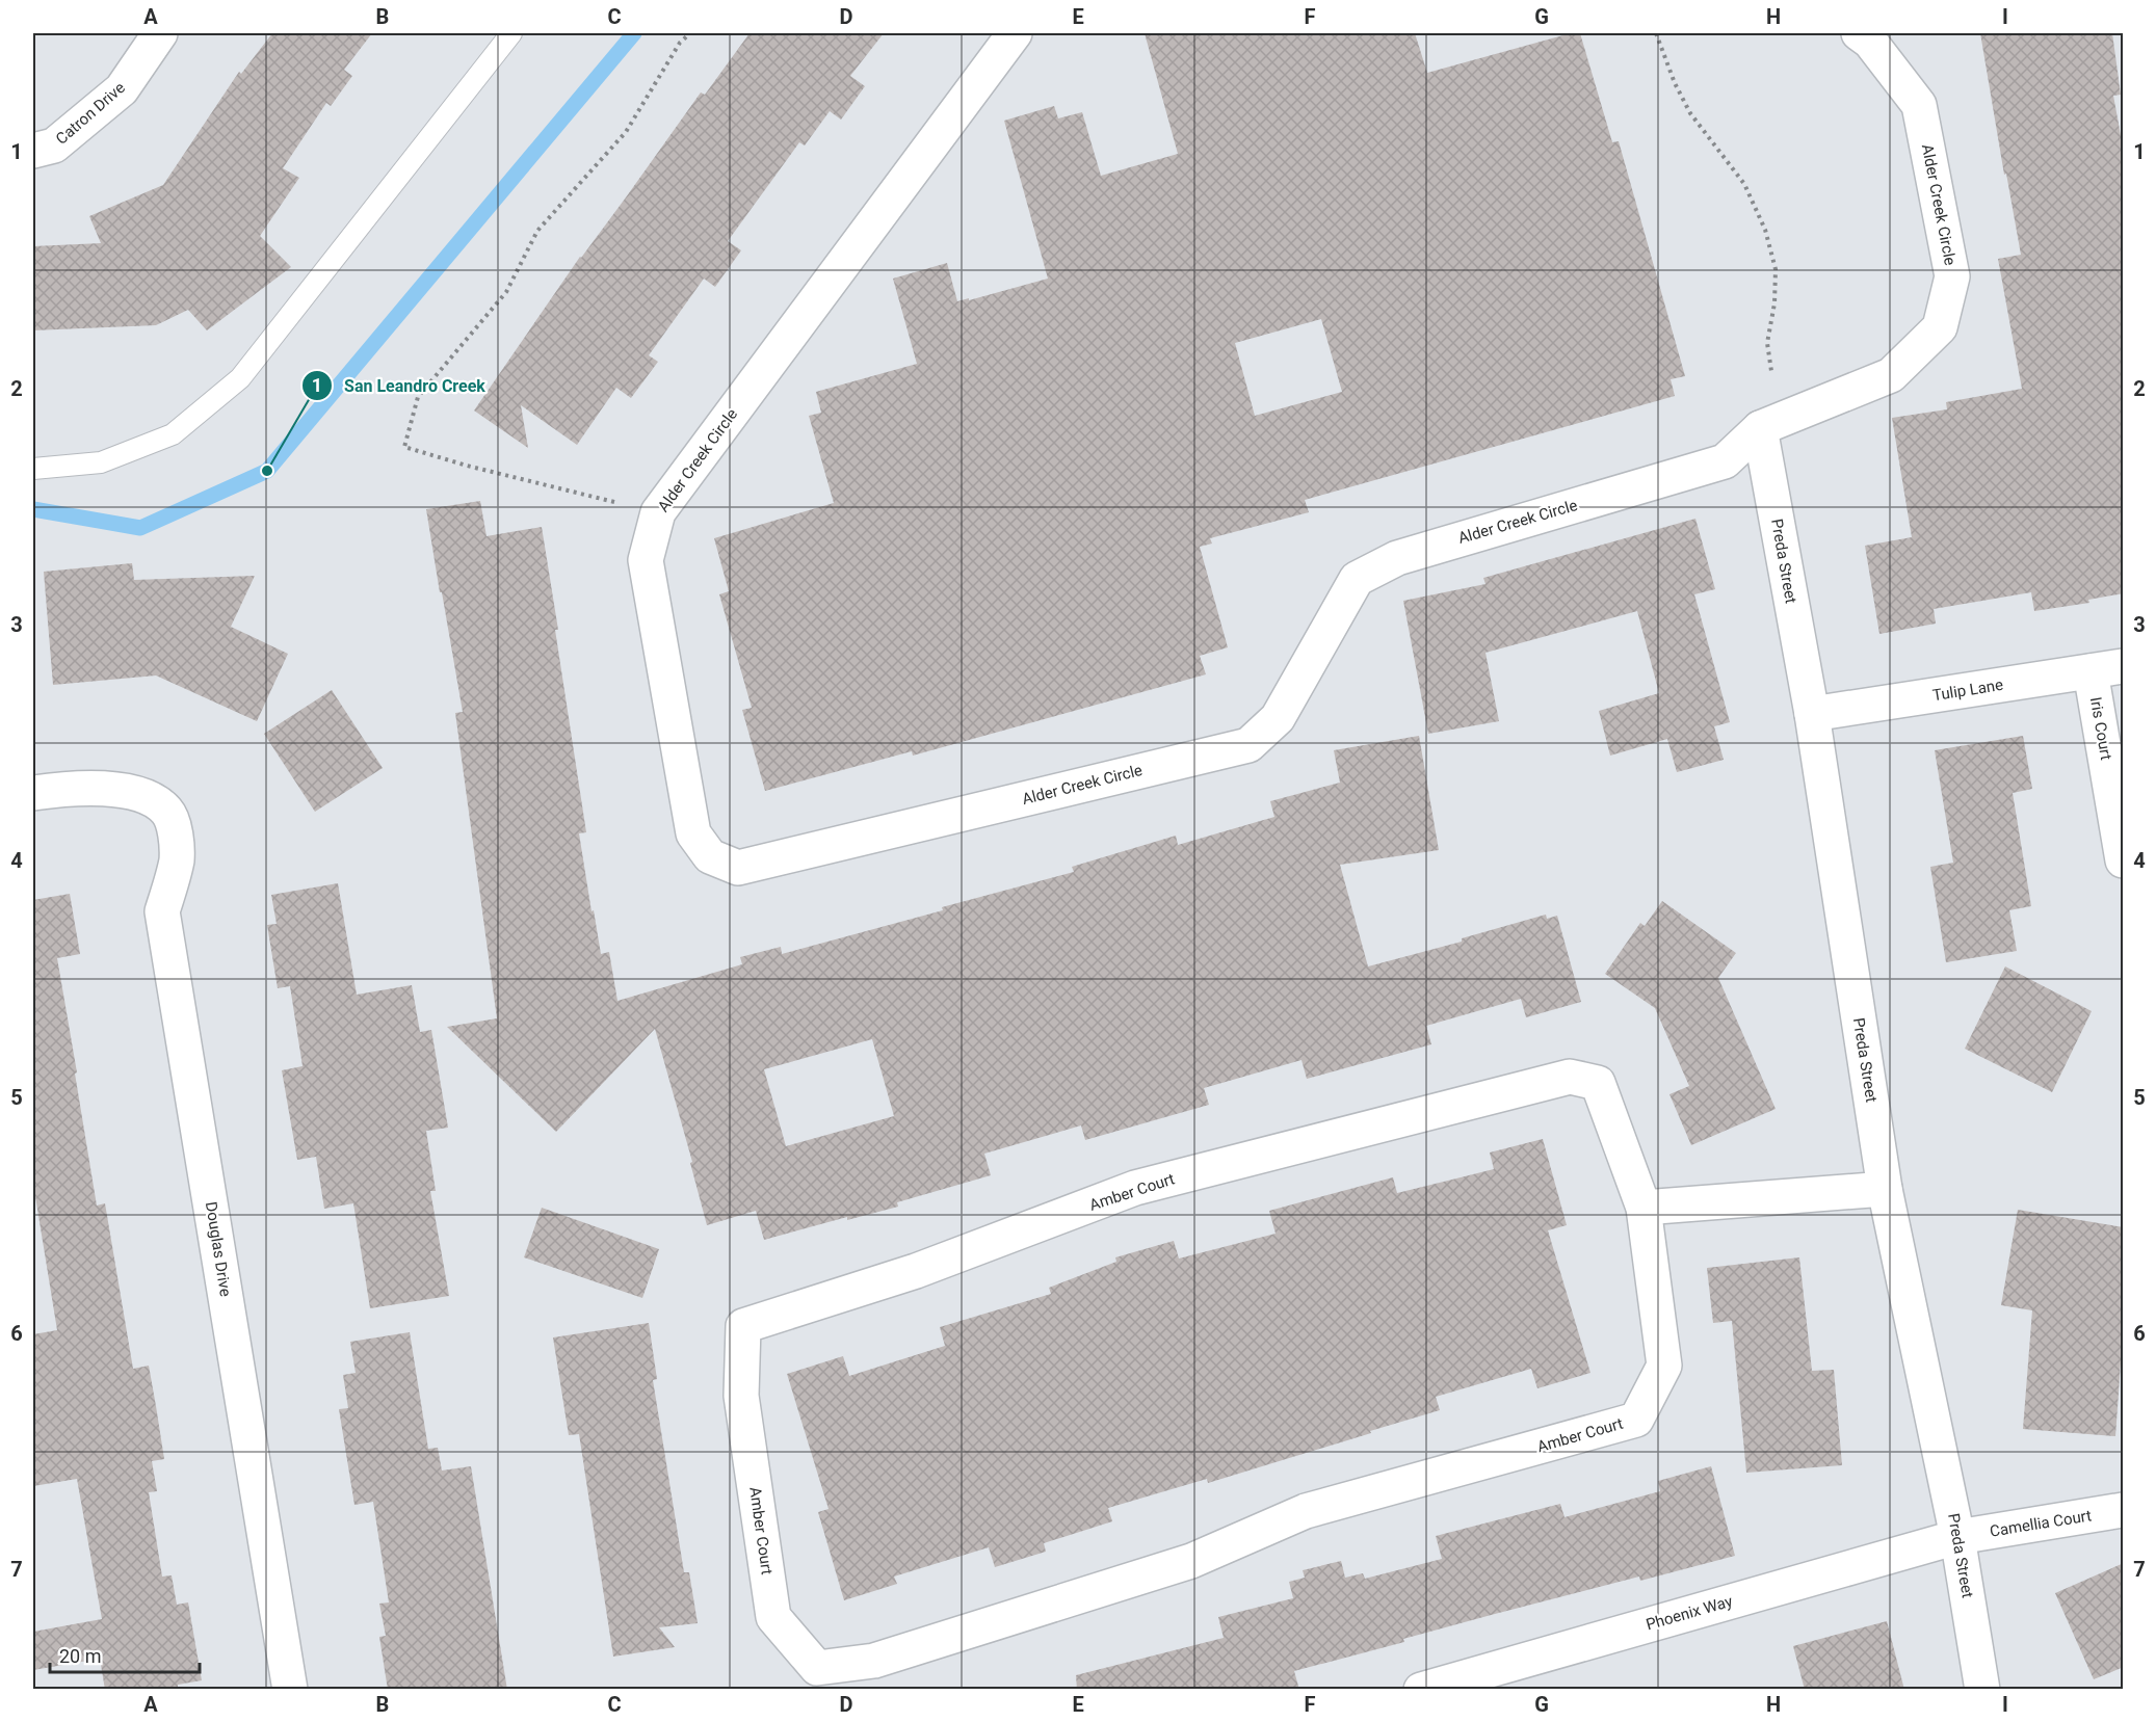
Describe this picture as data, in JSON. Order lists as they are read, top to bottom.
{
  "streets": {
    "street": [
      "Catron Drive",
      "Alder Creek Circle",
      "Preda Street",
      "Tulip Lane",
      "Iris Court",
      "Amber Court",
      "Douglas Drive",
      "Camellia Court",
      "Phoenix Way"
    ]
  },
  "crossings": [
    ["Alder Creek Circle", "Preda Street"],
    ["Preda Street", "Tulip Lane"],
    ["Preda Street", "Camellia Court"],
    ["Preda Street", "Phoenix Way"],
    ["Tulip Lane", "Iris Court"],
    ["Camellia Court", "Phoenix Way"]
  ],
  "places": ["San Leandro Creek"],
  "scale_bar": "20 m",
  "grid": {
    "columns": [
      "A",
      "B",
      "C",
      "D",
      "E",
      "F",
      "G",
      "H",
      "I"
    ],
    "rows": [
      "1",
      "2",
      "3",
      "4",
      "5",
      "6",
      "7"
    ]
  }
}
